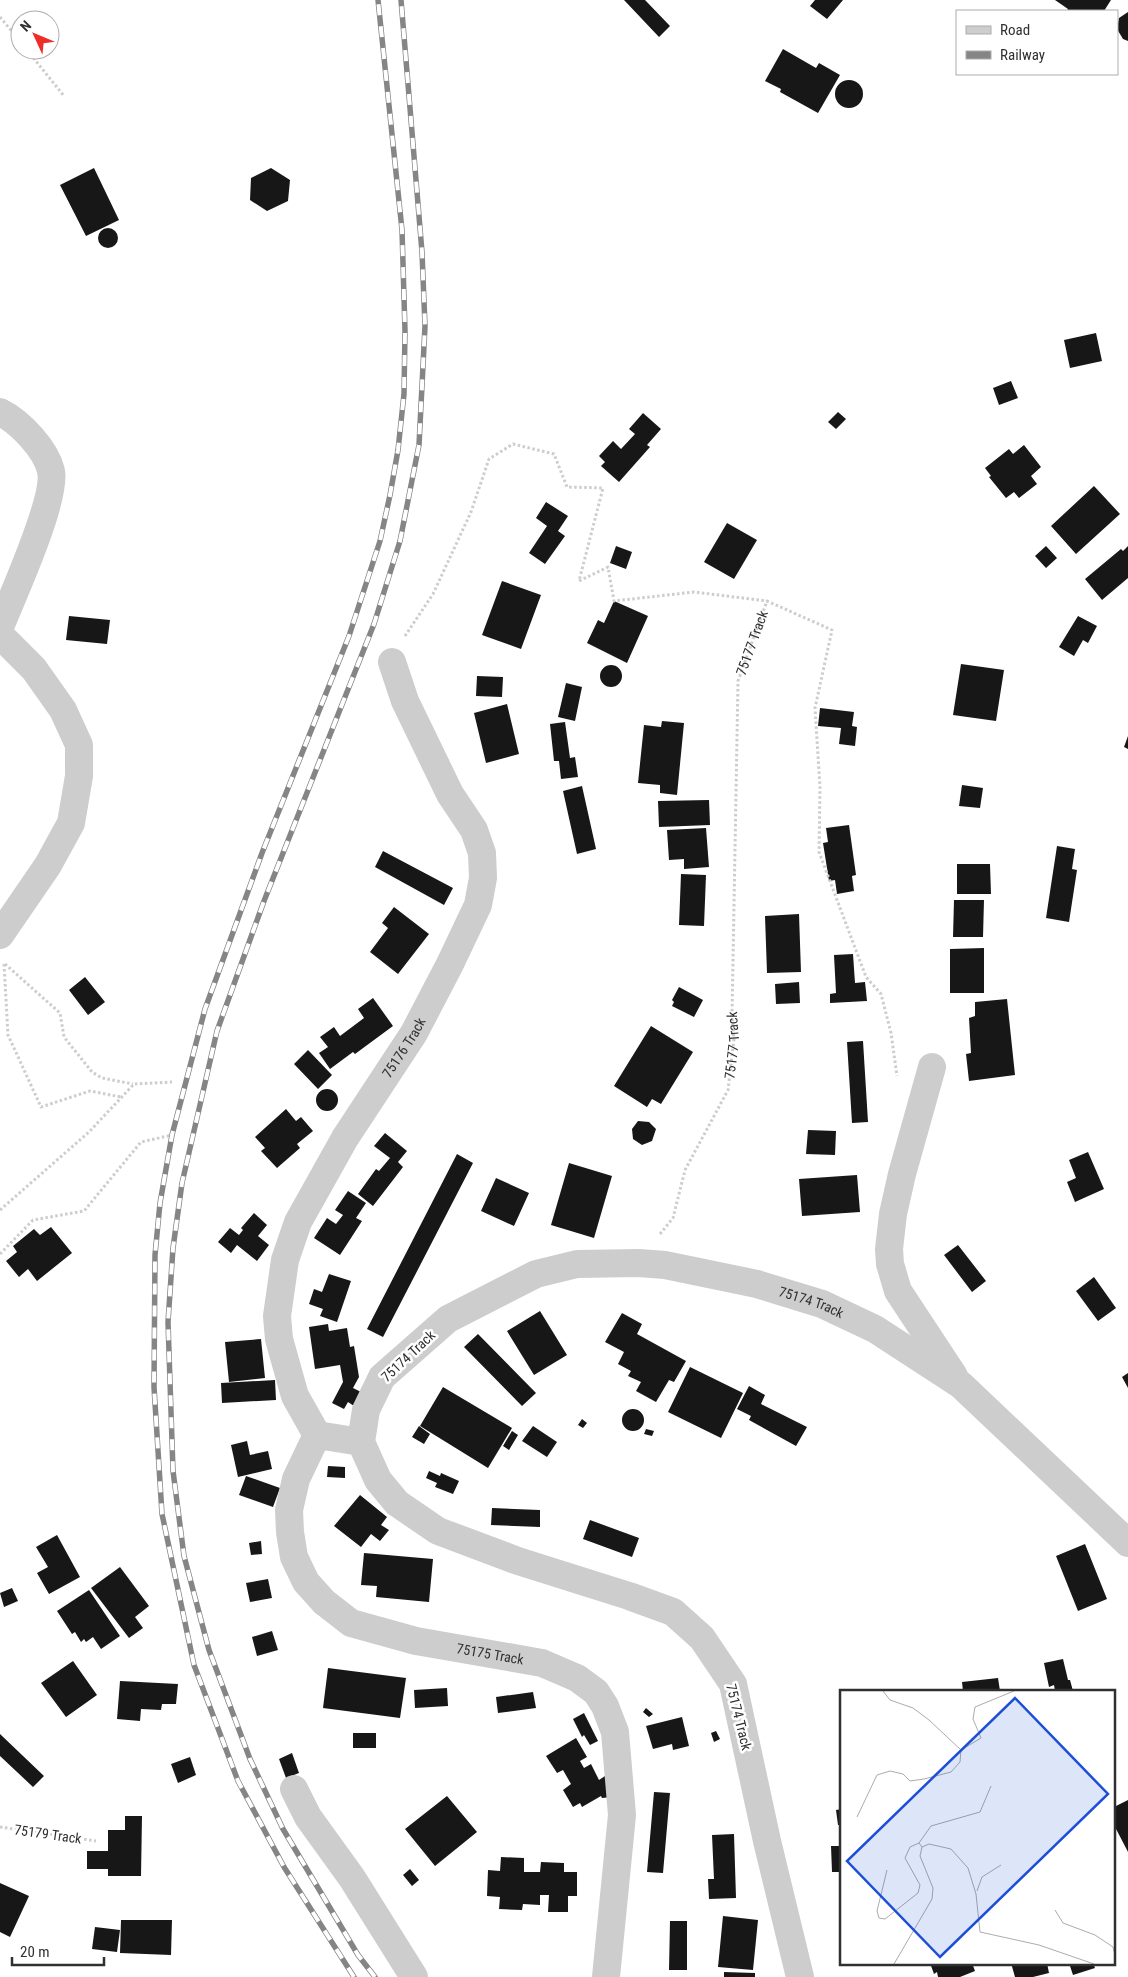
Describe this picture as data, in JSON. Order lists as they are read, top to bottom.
{
  "streets": {
    "street": ["75176 Track", "75174 Track", "75175 Track"],
    "path": ["75177 Track", "75179 Track"]
  },
  "crossings": [
    ["75177 Track", "75174 Track"],
    ["75176 Track", "75175 Track"]
  ],
  "legend": ["Road", "Railway"],
  "scale_bar": "20 m",
  "north": "top left"
}
